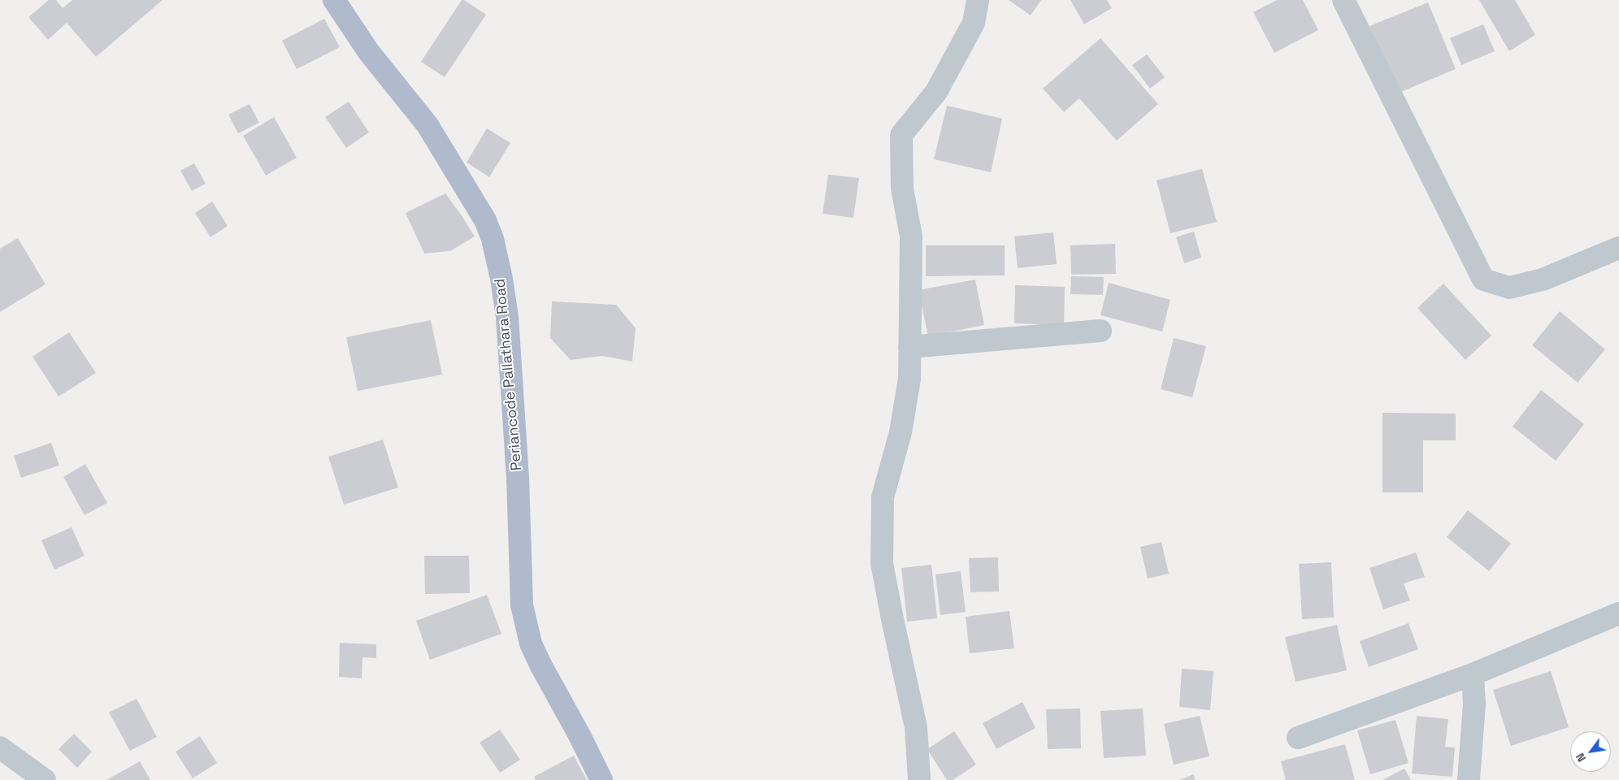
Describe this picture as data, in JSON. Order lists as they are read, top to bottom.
{
  "streets": {
    "main road": ["Periancode Pallathara Road"]
  },
  "north": "bottom left"
}
